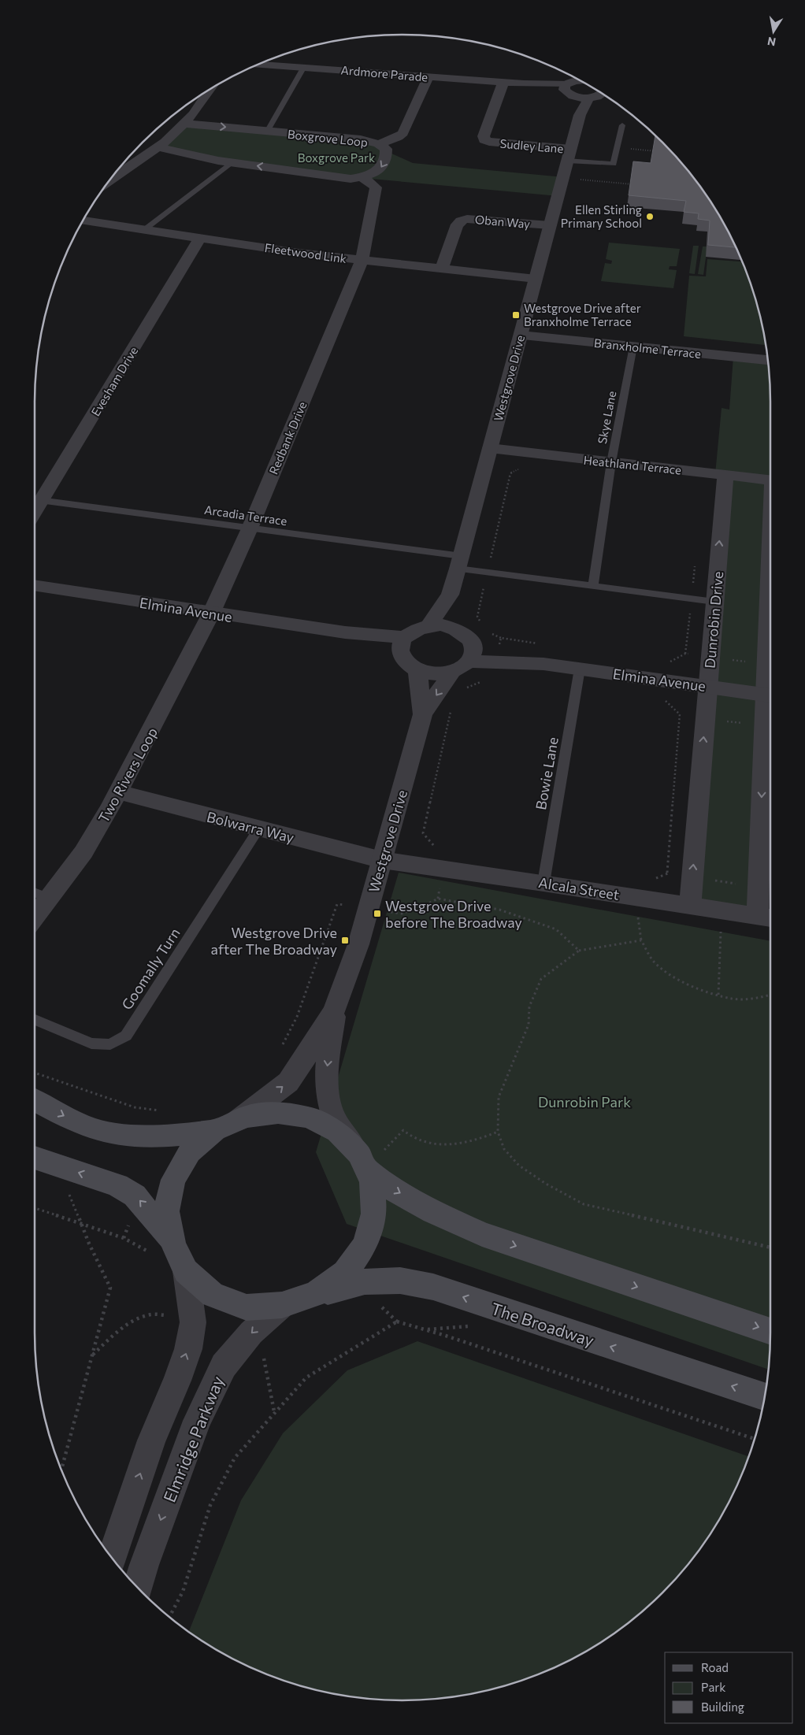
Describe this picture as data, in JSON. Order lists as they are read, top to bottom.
{
  "streets": {
    "main road": ["The Broadway"],
    "street": [
      "Ardmore Parade",
      "Boxgrove Loop",
      "Sudley Lane",
      "Oban Way",
      "Fleetwood Link",
      "Branxholme Terrace",
      "Westgrove Drive",
      "Evesham Drive",
      "Redbank Drive",
      "Heathland Terrace",
      "Elmina Avenue",
      "Dunrobin Drive",
      "Two Rivers Loop",
      "Bolwarra Way",
      "Alcala Street",
      "Elmridge Parkway"
    ],
    "lane": [
      "Skye Lane",
      "Arcadia Terrace",
      "Bowie Lane",
      "Goomally Turn"
    ]
  },
  "crossings": [
    ["Ardmore Parade", "Sudley Lane"],
    ["Boxgrove Loop", "Redbank Drive"],
    ["Sudley Lane", "Westgrove Drive"],
    ["Oban Way", "Fleetwood Link"],
    ["Oban Way", "Westgrove Drive"],
    ["Fleetwood Link", "Westgrove Drive"],
    ["Fleetwood Link", "Evesham Drive"],
    ["Fleetwood Link", "Redbank Drive"],
    ["Branxholme Terrace", "Westgrove Drive"],
    ["Branxholme Terrace", "Skye Lane"],
    ["Westgrove Drive", "Heathland Terrace"],
    ["Westgrove Drive", "Arcadia Terrace"],
    ["Westgrove Drive", "Elmina Avenue"],
    ["Westgrove Drive", "Bolwarra Way"],
    ["Westgrove Drive", "Alcala Street"],
    ["Evesham Drive", "Arcadia Terrace"],
    ["Skye Lane", "Heathland Terrace"],
    ["Redbank Drive", "Arcadia Terrace"],
    ["Redbank Drive", "Elmina Avenue"],
    ["Redbank Drive", "Two Rivers Loop"],
    ["Heathland Terrace", "Dunrobin Drive"],
    ["Elmina Avenue", "Dunrobin Drive"],
    ["Elmina Avenue", "Bowie Lane"],
    ["Elmina Avenue", "Two Rivers Loop"],
    ["Dunrobin Drive", "Alcala Street"],
    ["Bowie Lane", "Alcala Street"],
    ["Two Rivers Loop", "Bolwarra Way"],
    ["Bolwarra Way", "Alcala Street"],
    ["Bolwarra Way", "Goomally Turn"]
  ],
  "parks": ["Boxgrove Park", "Dunrobin Park"],
  "places": {
    "other": ["Ellen Stirling Primary School"],
    "transit": ["Westgrove Drive after Branxholme Terrace", "Westgrove Drive before The Broadway", "Westgrove Drive after The Broadway"]
  },
  "legend": ["Road", "Park", "Building"],
  "north": "bottom"
}
